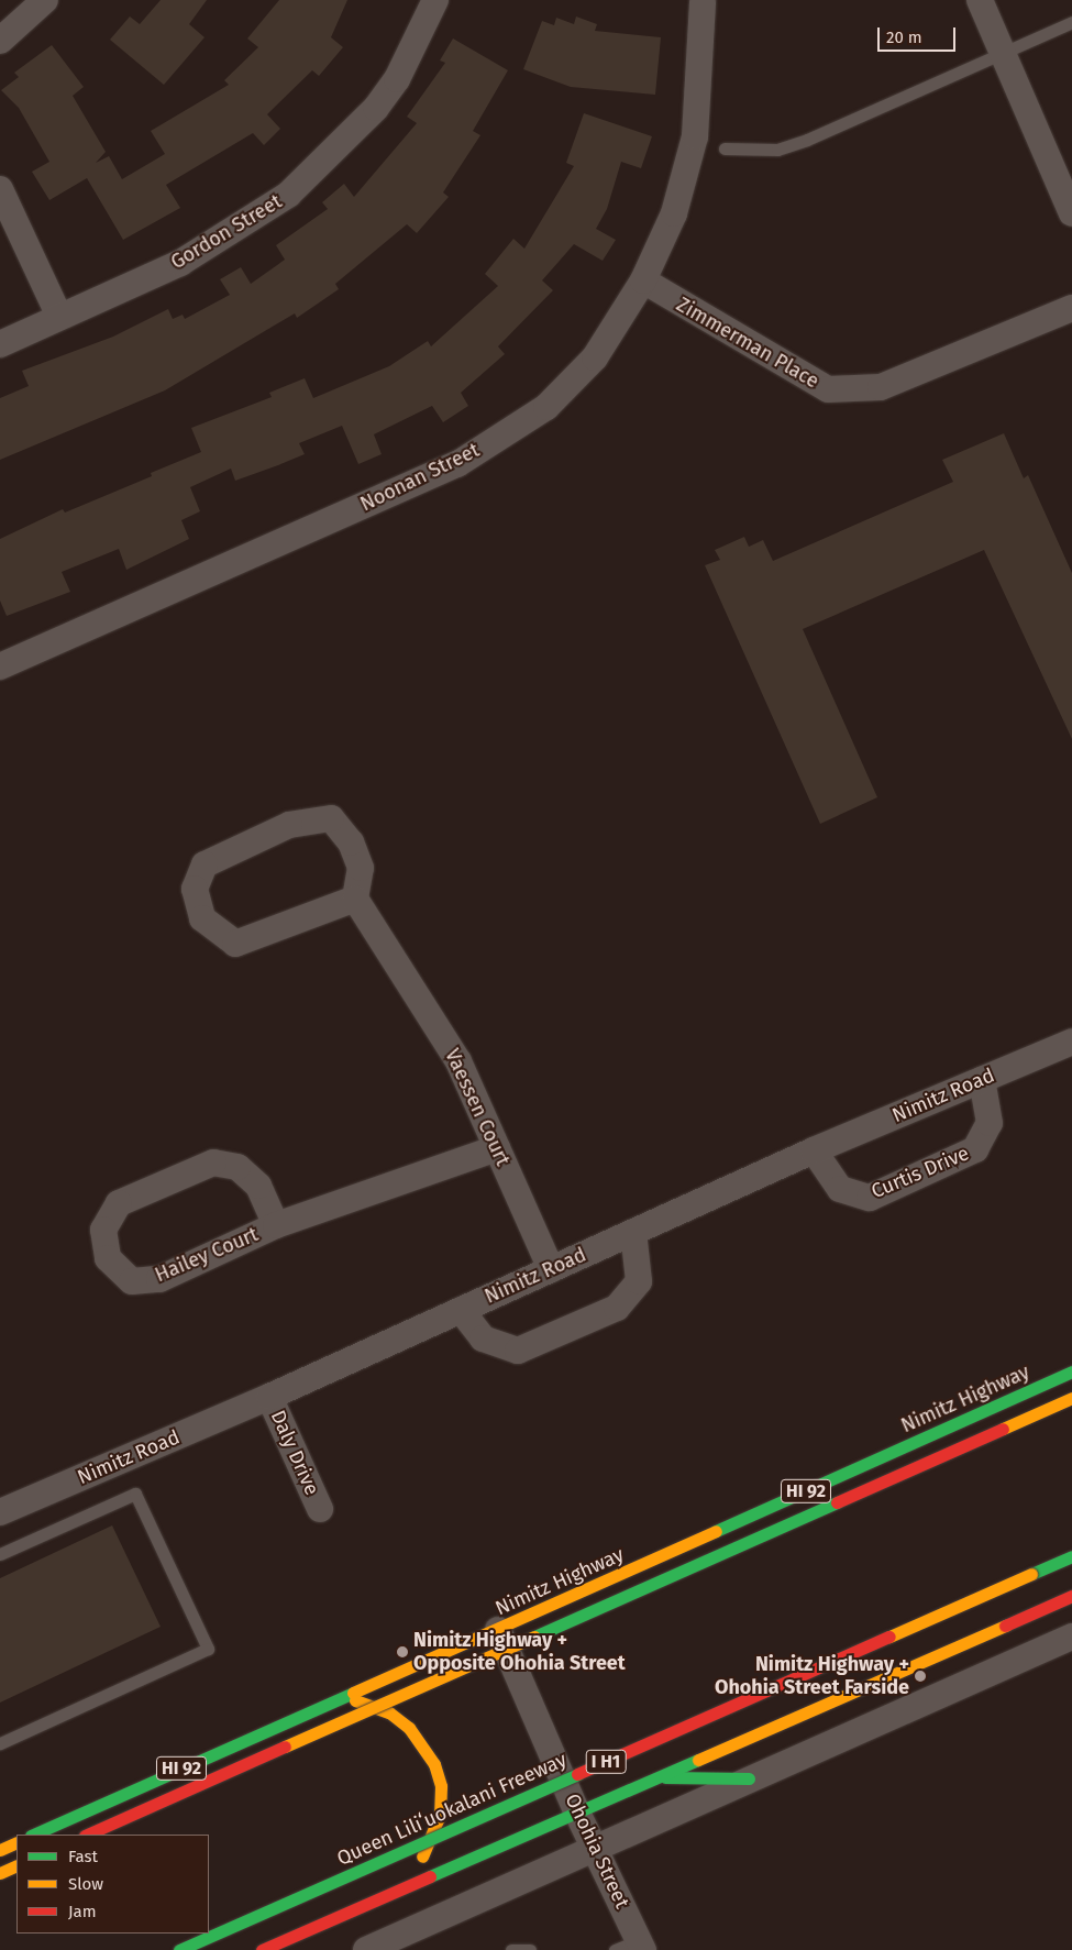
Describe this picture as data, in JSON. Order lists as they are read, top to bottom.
{
  "streets": {
    "main road": [
      "Nimitz Highway",
      "HI 92",
      "I H1",
      "Queen Liliʻuokalani Freeway"
    ],
    "street": [
      "Gordon Street",
      "Zimmerman Place",
      "Noonan Street",
      "Nimitz Road",
      "Vaessen Court",
      "Curtis Drive",
      "Hailey Court",
      "Daly Drive",
      "Ohohia Street"
    ]
  },
  "crossings": [
    ["Zimmerman Place", "Noonan Street"],
    ["Nimitz Road", "Vaessen Court"],
    ["Nimitz Road", "Curtis Drive"],
    ["Nimitz Road", "Daly Drive"],
    ["Vaessen Court", "Hailey Court"],
    ["Nimitz Highway", "Ohohia Street"]
  ],
  "places": ["Nimitz Highway + Opposite Ohohia Street", "Nimitz Highway + Ohohia Street Farside"],
  "legend": ["Fast", "Slow", "Jam"],
  "scale_bar": "20 m"
}
